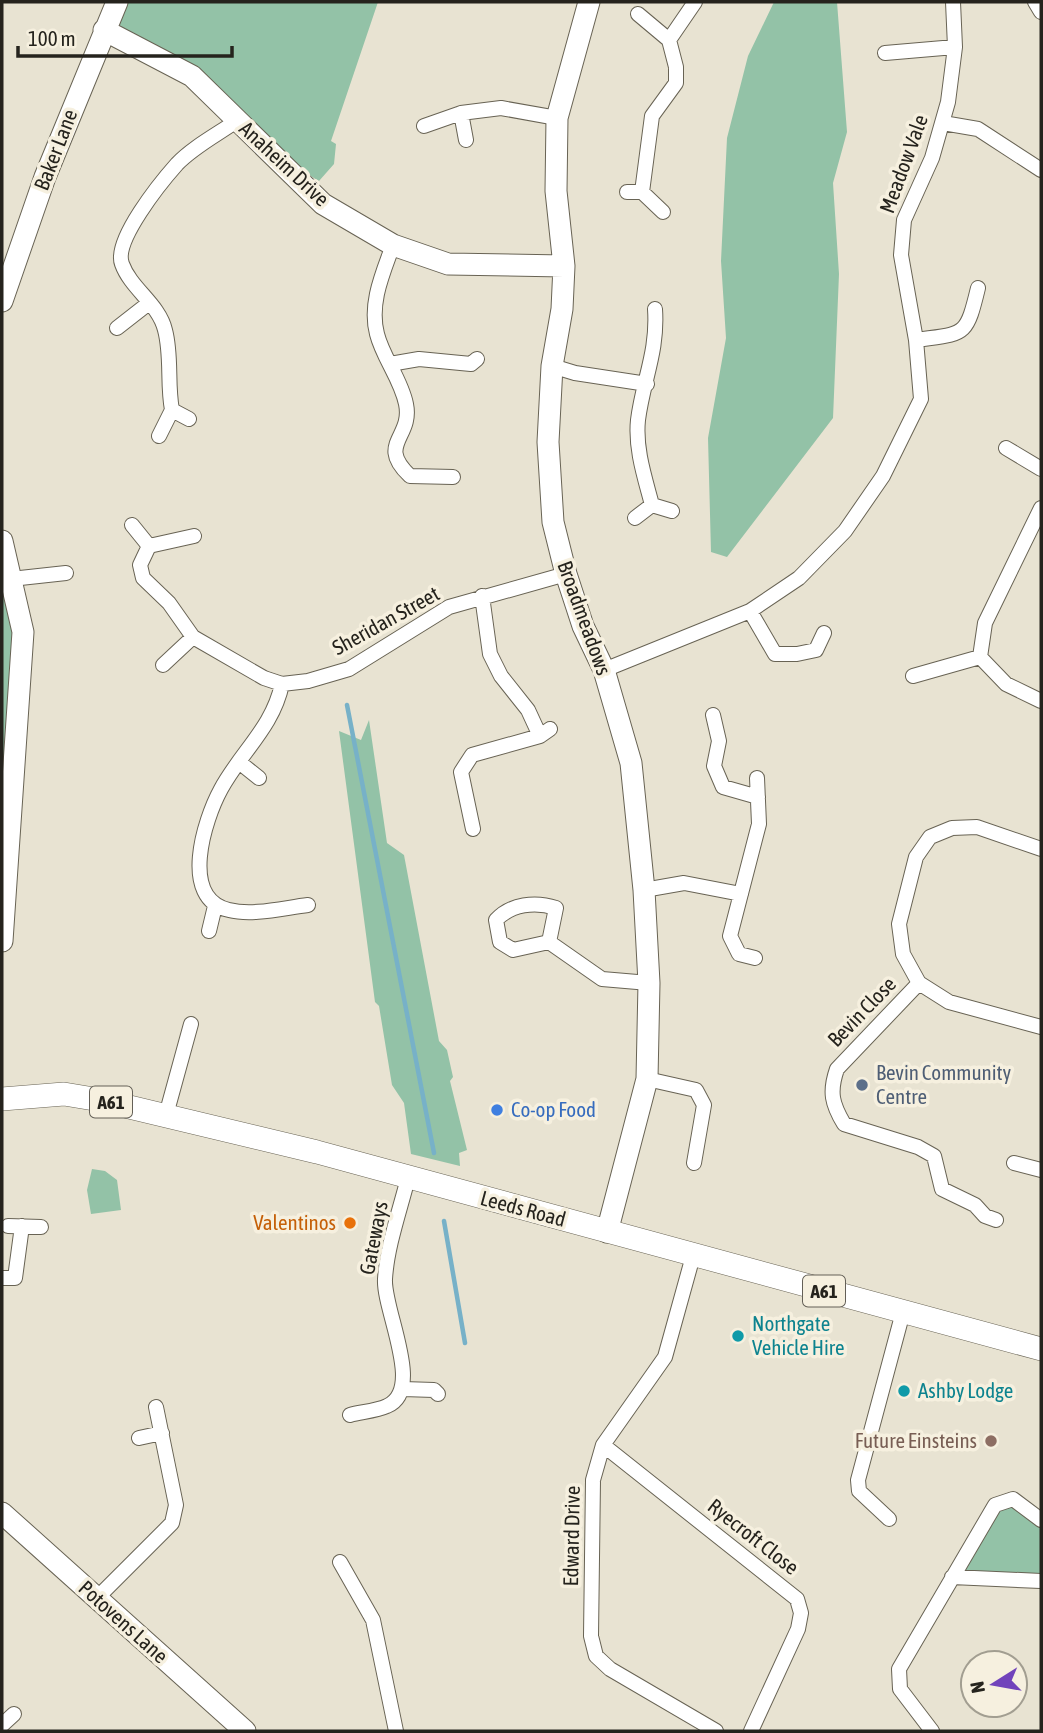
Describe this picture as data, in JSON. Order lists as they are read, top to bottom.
{
  "streets": {
    "main road": ["A61", "Leeds Road"],
    "street": [
      "Baker Lane",
      "Anaheim Drive",
      "Meadow Vale",
      "Broadmeadows",
      "Sheridan Street",
      "Bevin Close",
      "Gateways",
      "Edward Drive",
      "Ryecroft Close",
      "Potovens Lane"
    ]
  },
  "crossings": [
    ["Baker Lane", "Anaheim Drive"],
    ["Anaheim Drive", "Broadmeadows"],
    ["Meadow Vale", "Broadmeadows"],
    ["Broadmeadows", "Sheridan Street"],
    ["Broadmeadows", "Leeds Road"],
    ["Leeds Road", "Gateways"],
    ["Leeds Road", "Edward Drive"],
    ["Edward Drive", "Ryecroft Close"]
  ],
  "places": [
    "Bevin Community Centre",
    "Co-op Food",
    "Valentinos",
    "Northgate Vehicle Hire",
    "Ashby Lodge",
    "Future Einsteins"
  ],
  "scale_bar": "100 m",
  "north": "left"
}
